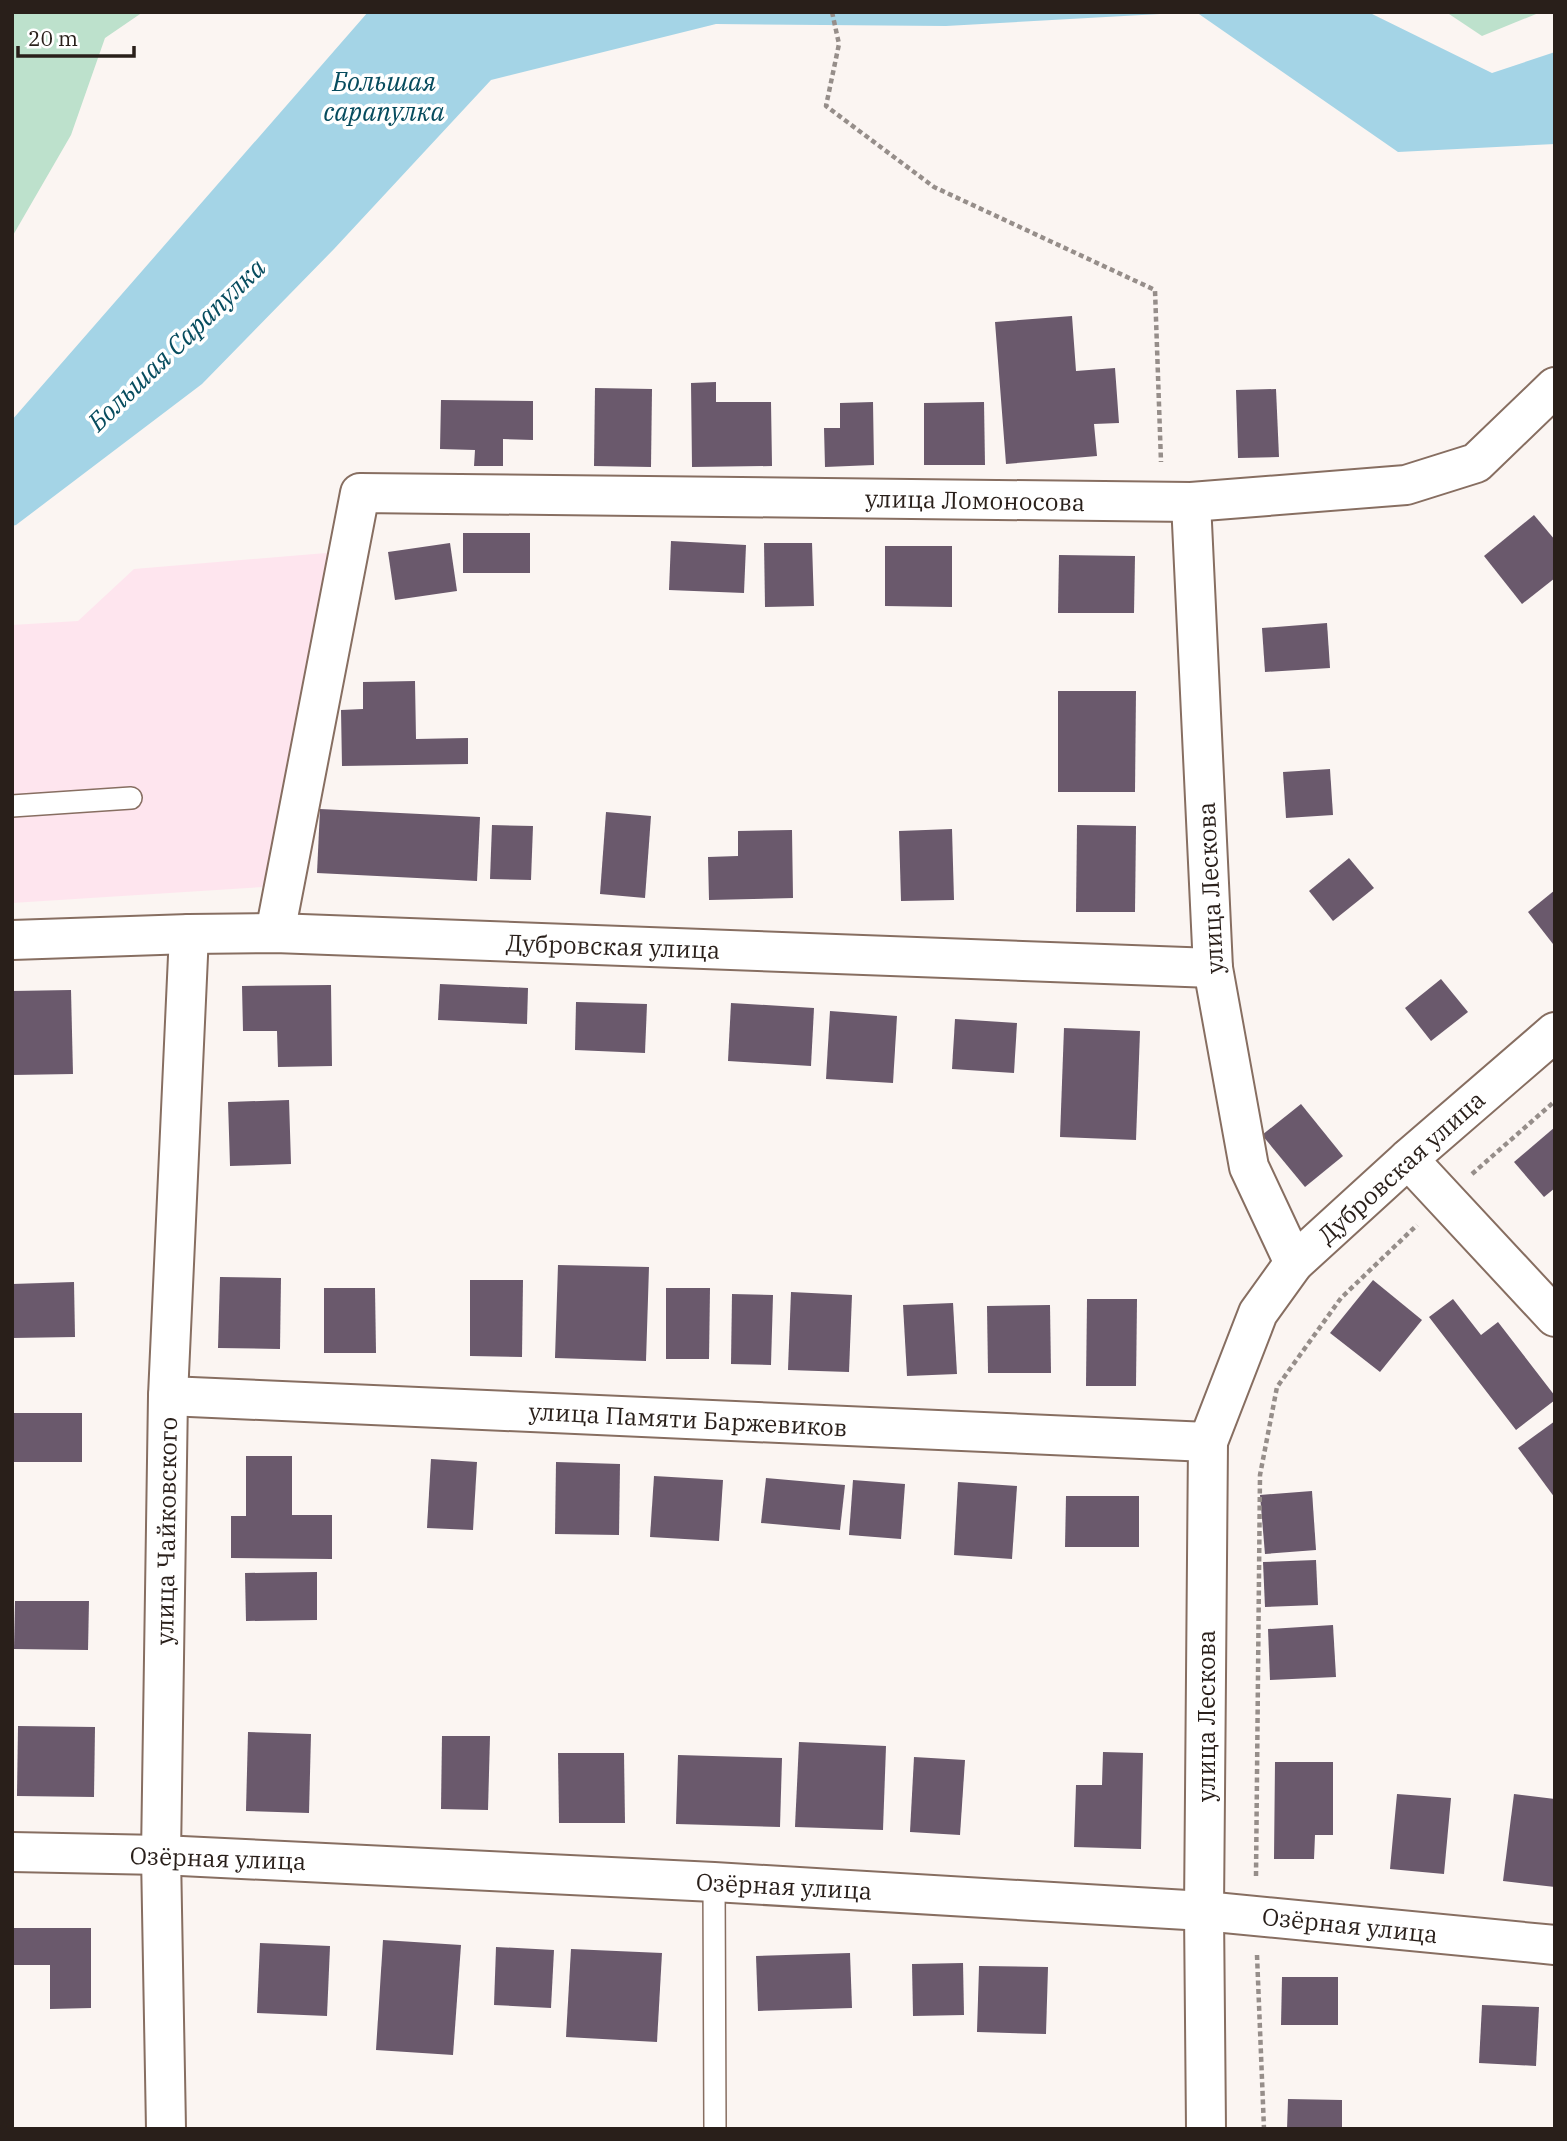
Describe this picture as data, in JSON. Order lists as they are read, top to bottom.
{
  "streets": {
    "street": [
      "улица Ломоносова",
      "улица Лескова",
      "Дубровская улица",
      "улица Памяти Баржевиков",
      "улица Чайковского",
      "Озёрная улица"
    ]
  },
  "crossings": [
    ["улица Ломоносова", "улица Лескова"],
    ["улица Ломоносова", "Дубровская улица"],
    ["улица Лескова", "Дубровская улица"],
    ["улица Лескова", "улица Памяти Баржевиков"],
    ["улица Лескова", "Озёрная улица"],
    ["Дубровская улица", "улица Чайковского"],
    ["улица Памяти Баржевиков", "улица Чайковского"],
    ["улица Чайковского", "Озёрная улица"]
  ],
  "water": ["Большая сарапулка", "Большая Сарапулка"],
  "scale_bar": "20 m"
}
